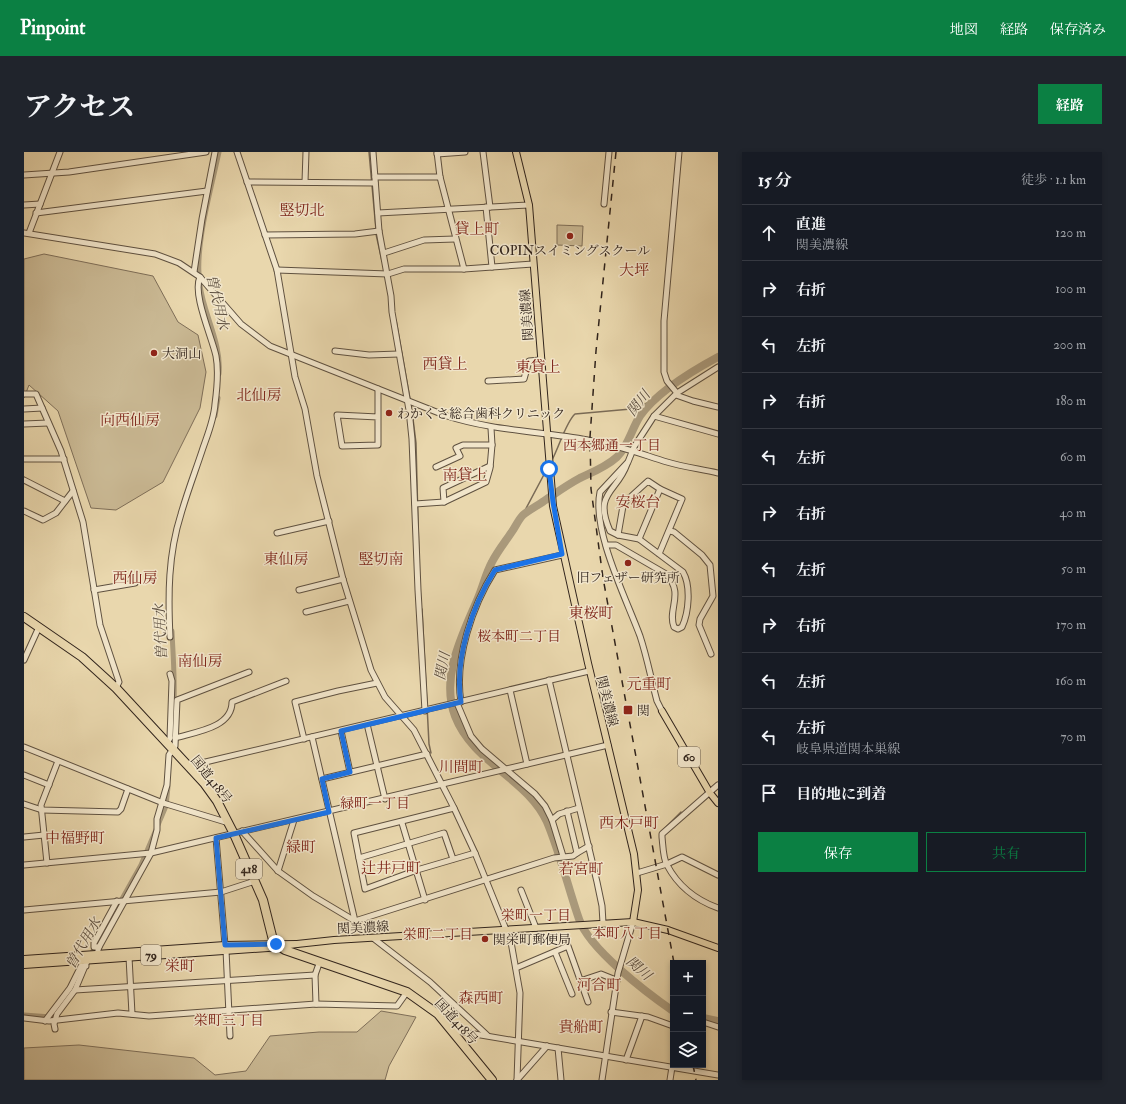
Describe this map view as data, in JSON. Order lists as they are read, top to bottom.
{
  "streets": {
    "highway": ["国道418号", "418"],
    "main road": ["関美濃線", "60", "79"]
  },
  "crossings": [
    ["関美濃線", "国道418号"],
    ["関美濃線", "79"],
    ["国道418号", "79"]
  ],
  "districts": [
    "竪切北",
    "貸上町",
    "大坪",
    "西貸上",
    "東貸上",
    "北仙房",
    "向西仙房",
    "西本郷通一丁目",
    "南貸上",
    "安桜台",
    "東仙房",
    "竪切南",
    "西仙房",
    "東桜町",
    "桜本町二丁目",
    "南仙房",
    "元重町",
    "川間町",
    "緑町一丁目",
    "西木戸町",
    "中福野町",
    "緑町",
    "辻井戸町",
    "若宮町",
    "栄町一丁目",
    "本町八丁目",
    "栄町二丁目",
    "栄町",
    "河合町",
    "森西町",
    "栄町三丁目",
    "貴船町"
  ],
  "water": ["曽代用水", "関川"],
  "places": {
    "other": [
      "COPINスイミングスクール",
      "大洞山",
      "わかくさ総合歯科クリニック",
      "旧フェザー研究所",
      "関栄町郵便局"
    ],
    "transit": ["関"]
  },
  "page": {
    "header": "Pinpoint",
    "nav": ["地図", "経路", "保存済み"],
    "title": "アクセス",
    "buttons": [
      "経路",
      ["保存", "共有"]
    ],
    "heading": ["15 分", "徒歩 · 1.1 km"],
    "list": [
      ["直進", "関美濃線", "120 m"],
      ["右折", "100 m"],
      ["左折", "200 m"],
      ["右折", "180 m"],
      ["左折", "60 m"],
      ["右折", "40 m"],
      ["左折", "50 m"],
      ["右折", "170 m"],
      ["左折", "160 m"],
      ["左折", "岐阜県道関本巣線", "70 m"],
      "目的地に到着"
    ],
    "map_buttons": ["+", "−"]
  }
}
